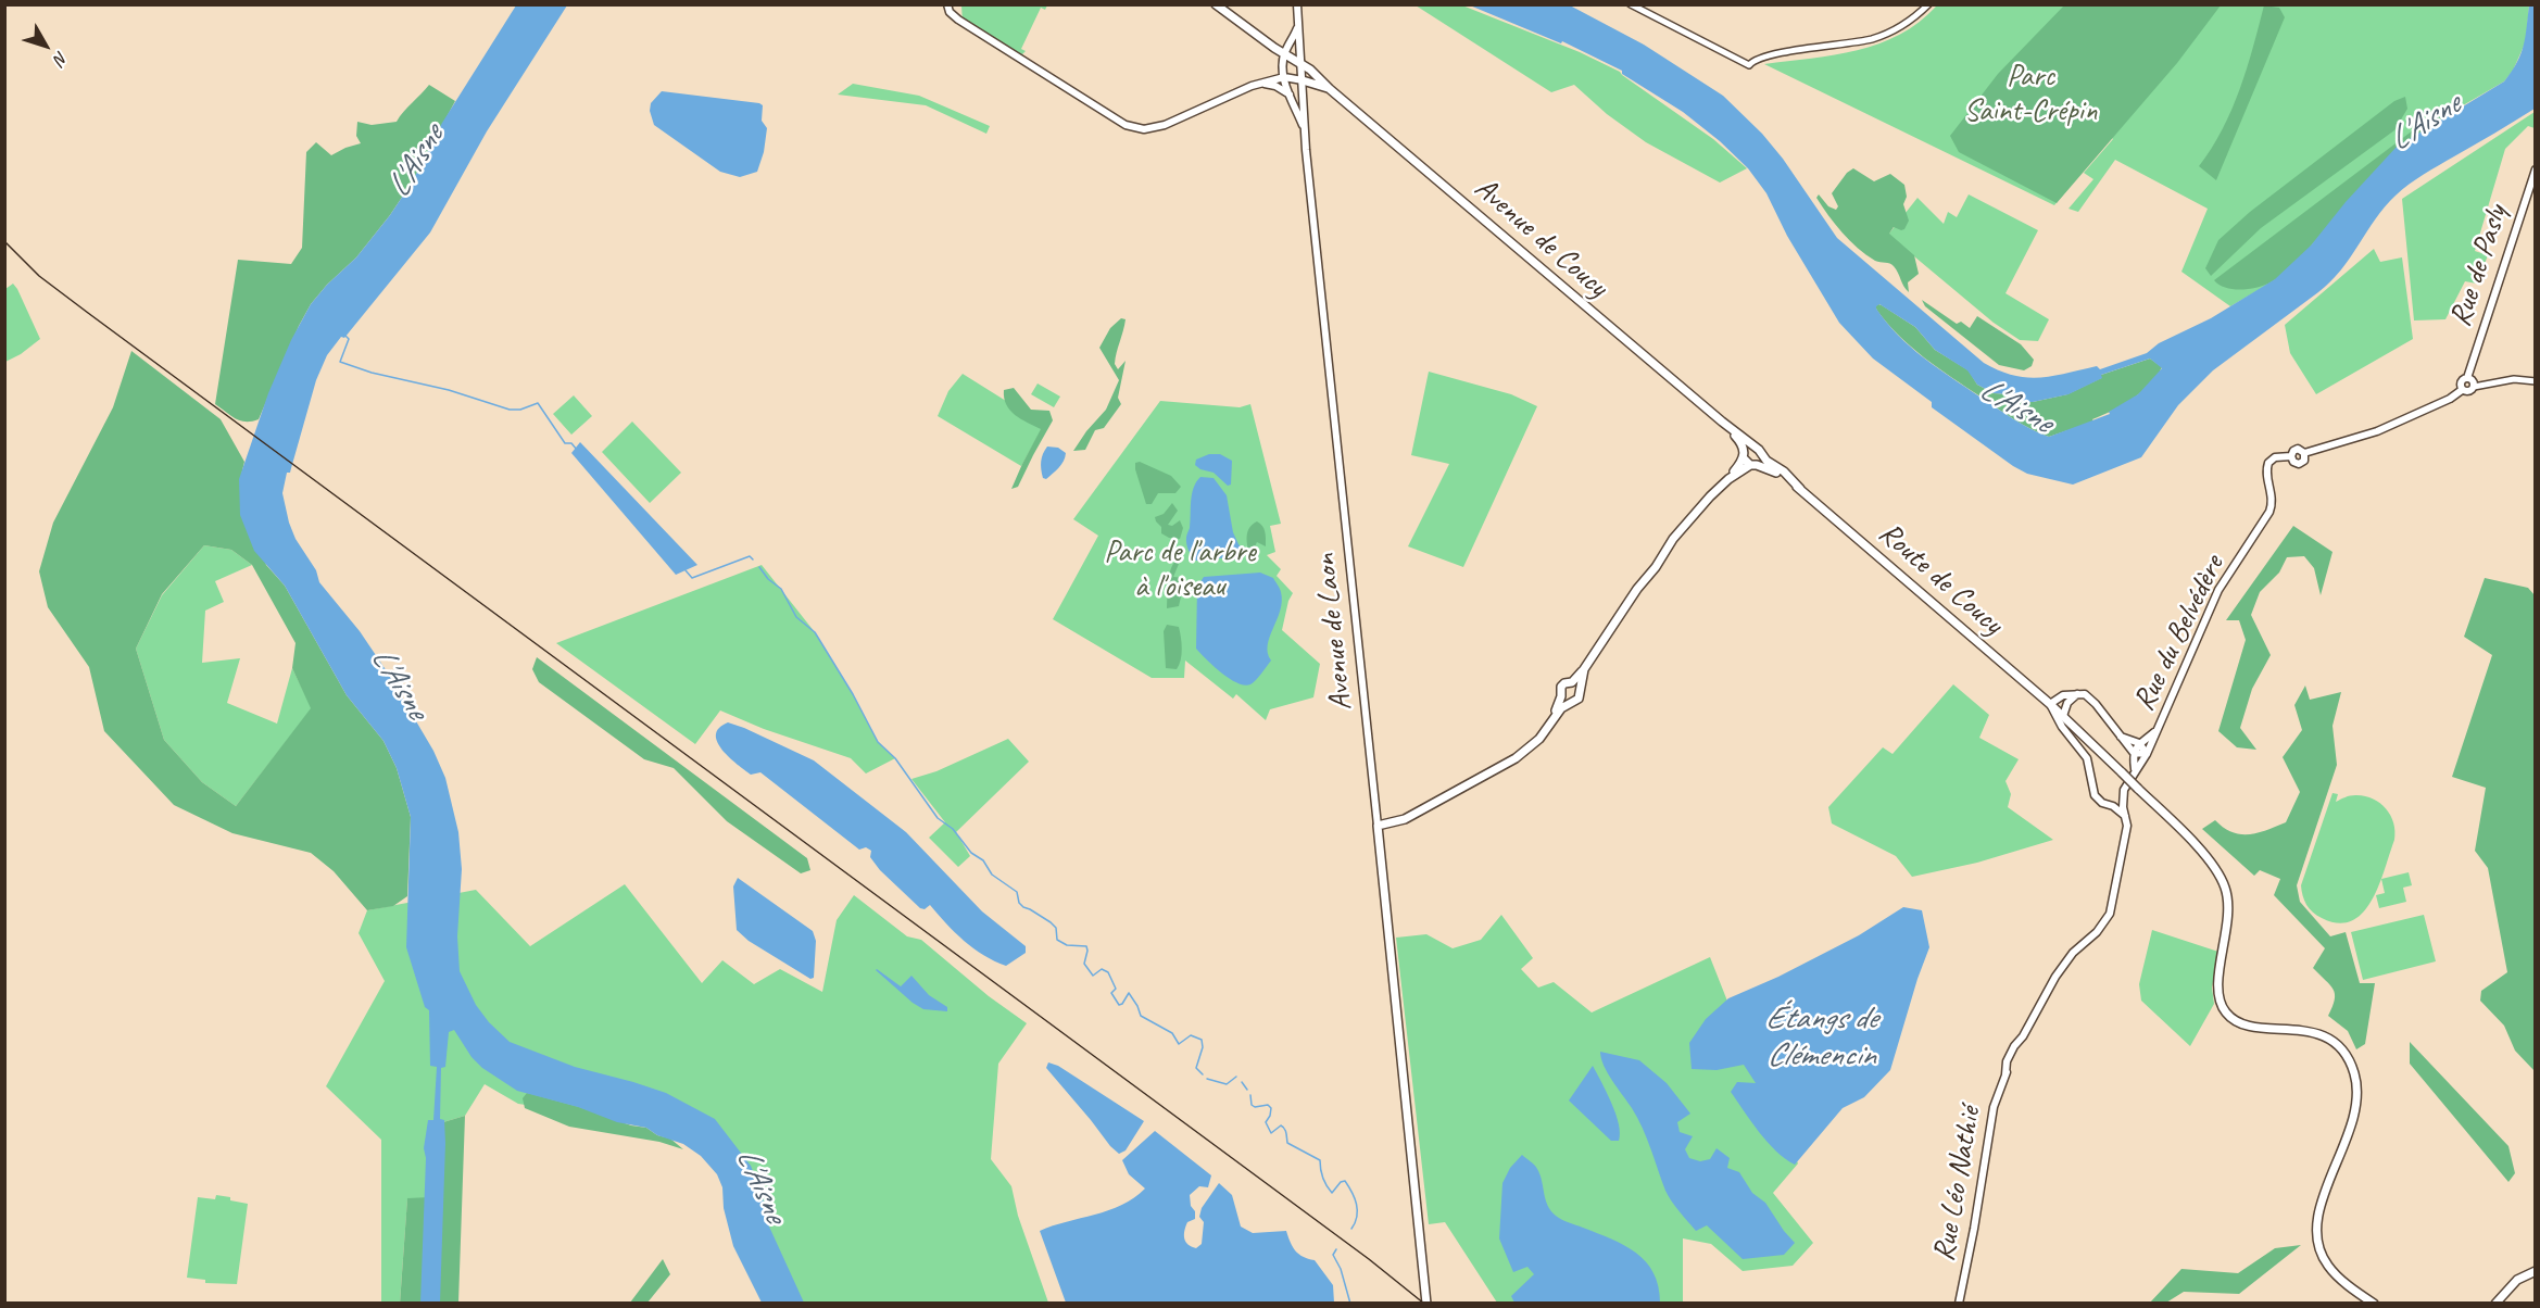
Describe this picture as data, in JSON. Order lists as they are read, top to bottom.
{
  "streets": {
    "main road": [
      "Avenue de Coucy",
      "Rue de Pasly",
      "Route de Coucy",
      "Avenue de Laon",
      "Rue du Belvédère",
      "Rue Léo Nathié"
    ]
  },
  "crossings": [
    ["Avenue de Coucy", "Route de Coucy"],
    ["Rue de Pasly", "Rue du Belvédère"],
    ["Rue du Belvédère", "Rue Léo Nathié"]
  ],
  "water": ["L'Aisne", "Étangs de Clémencin"],
  "parks": ["Parc Saint-Crépin", "Parc de l'arbre à l'oiseau"],
  "north": "bottom right"
}
